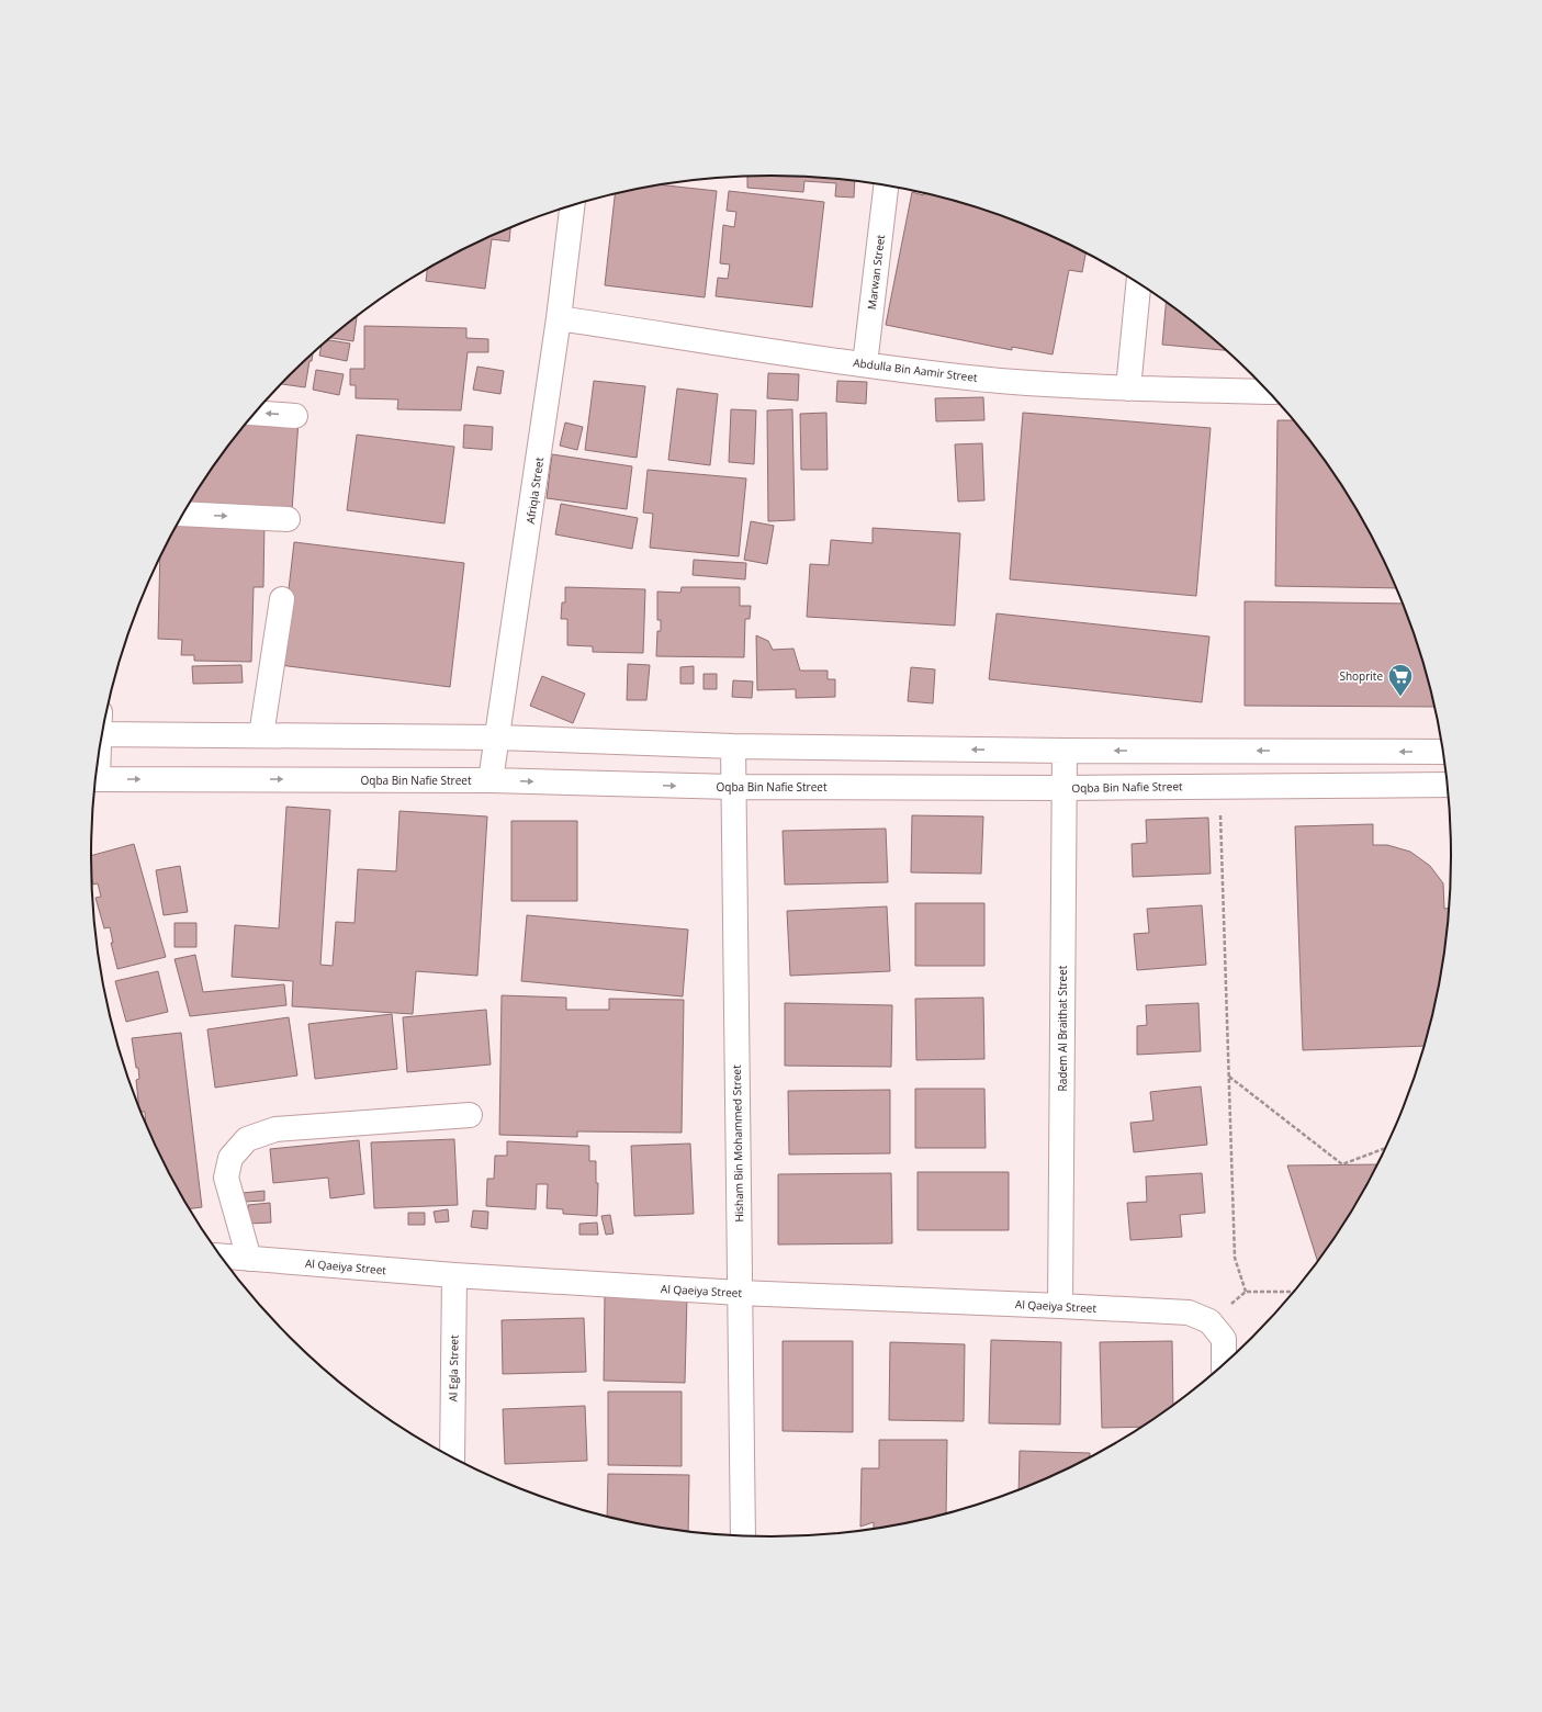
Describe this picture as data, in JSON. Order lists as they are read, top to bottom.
{
  "streets": {
    "street": [
      "Marwan Street",
      "Abdulla Bin Aamir Street",
      "Afriqia Street",
      "Oqba Bin Nafie Street",
      "Radem Al Braithat Street",
      "Hisham Bin Mohammed Street",
      "Al Qaeiya Street",
      "Al Egla Street"
    ]
  },
  "crossings": [
    ["Marwan Street", "Abdulla Bin Aamir Street"],
    ["Abdulla Bin Aamir Street", "Afriqia Street"],
    ["Afriqia Street", "Oqba Bin Nafie Street"],
    ["Oqba Bin Nafie Street", "Radem Al Braithat Street"],
    ["Oqba Bin Nafie Street", "Hisham Bin Mohammed Street"],
    ["Radem Al Braithat Street", "Al Qaeiya Street"],
    ["Hisham Bin Mohammed Street", "Al Qaeiya Street"],
    ["Al Qaeiya Street", "Al Egla Street"]
  ],
  "places": {
    "supermarket": ["Shoprite"]
  }
}
